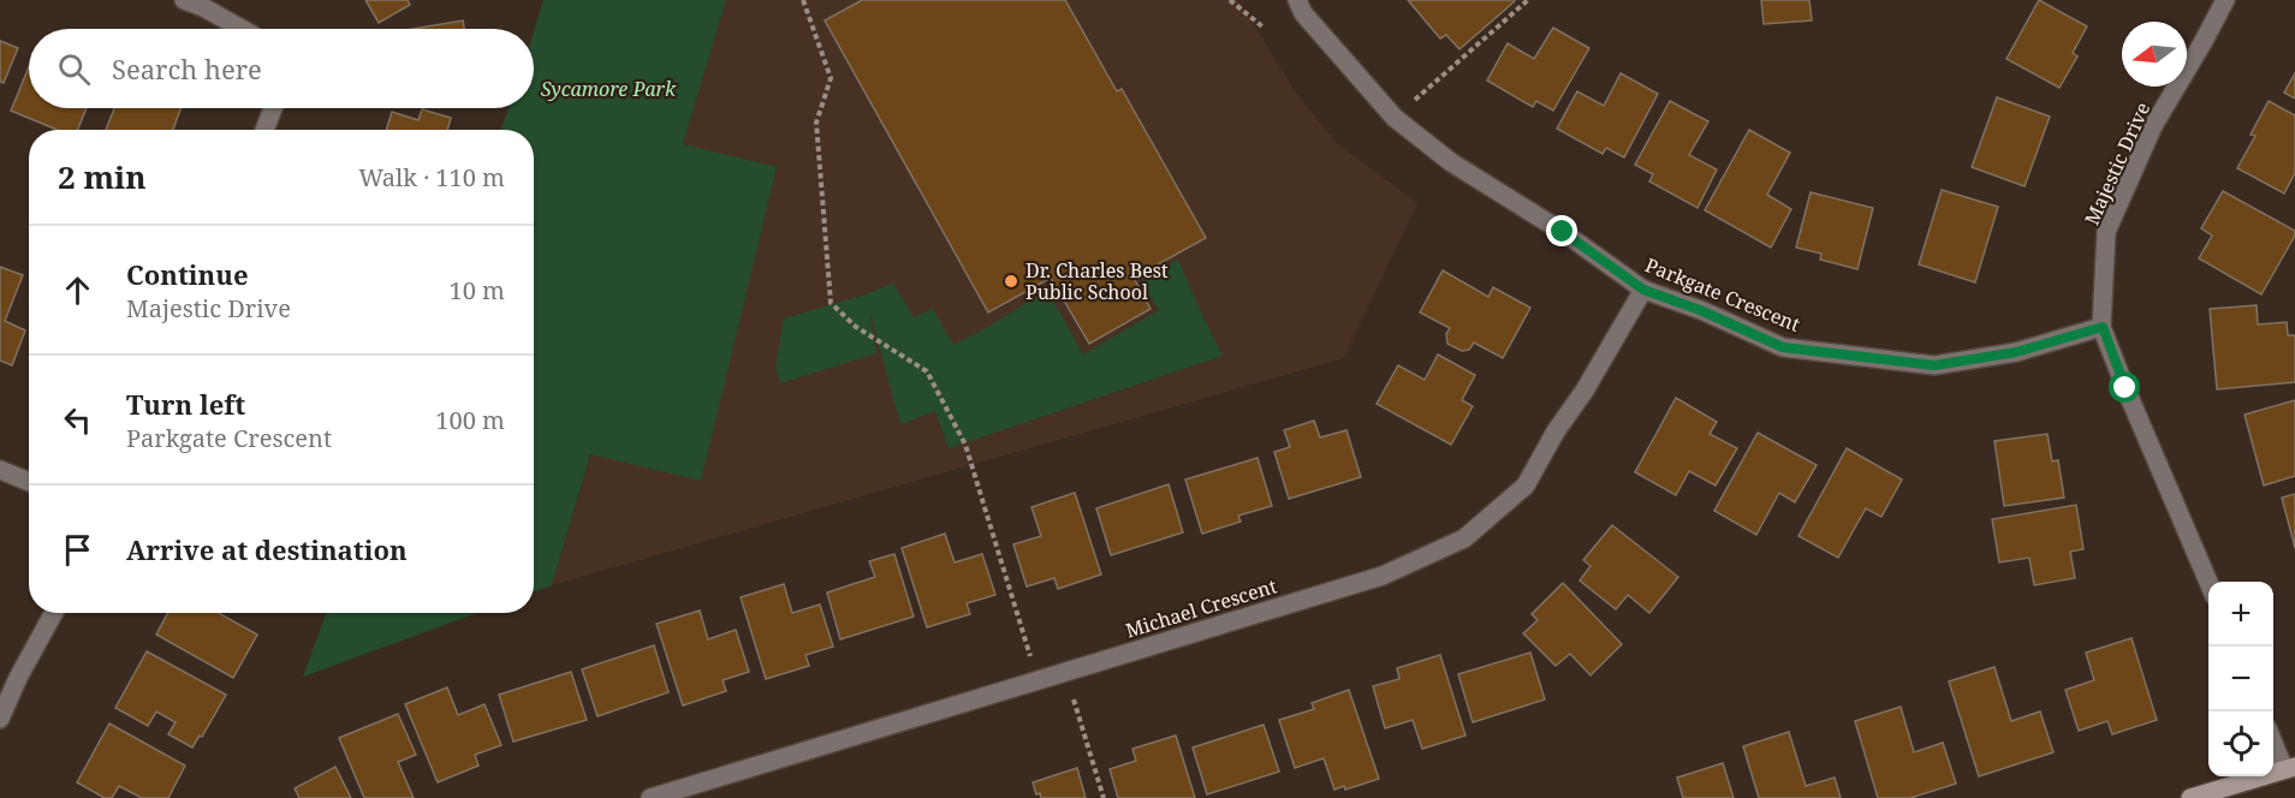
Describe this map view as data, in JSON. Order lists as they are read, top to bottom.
{
  "streets": {
    "street": ["Majestic Drive", "Parkgate Crescent", "Michael Crescent"]
  },
  "crossings": [
    ["Majestic Drive", "Parkgate Crescent"],
    ["Parkgate Crescent", "Michael Crescent"]
  ],
  "parks": ["Sycamore Park"],
  "places": ["Dr. Charles Best Public School"],
  "north": "left",
  "page": {
    "search": "Search here",
    "heading": ["2 min", "Walk · 110 m"],
    "list": [
      ["Continue", "Majestic Drive", "10 m"],
      ["Turn left", "Parkgate Crescent", "100 m"],
      "Arrive at destination"
    ],
    "map_buttons": ["+", "−"]
  }
}
